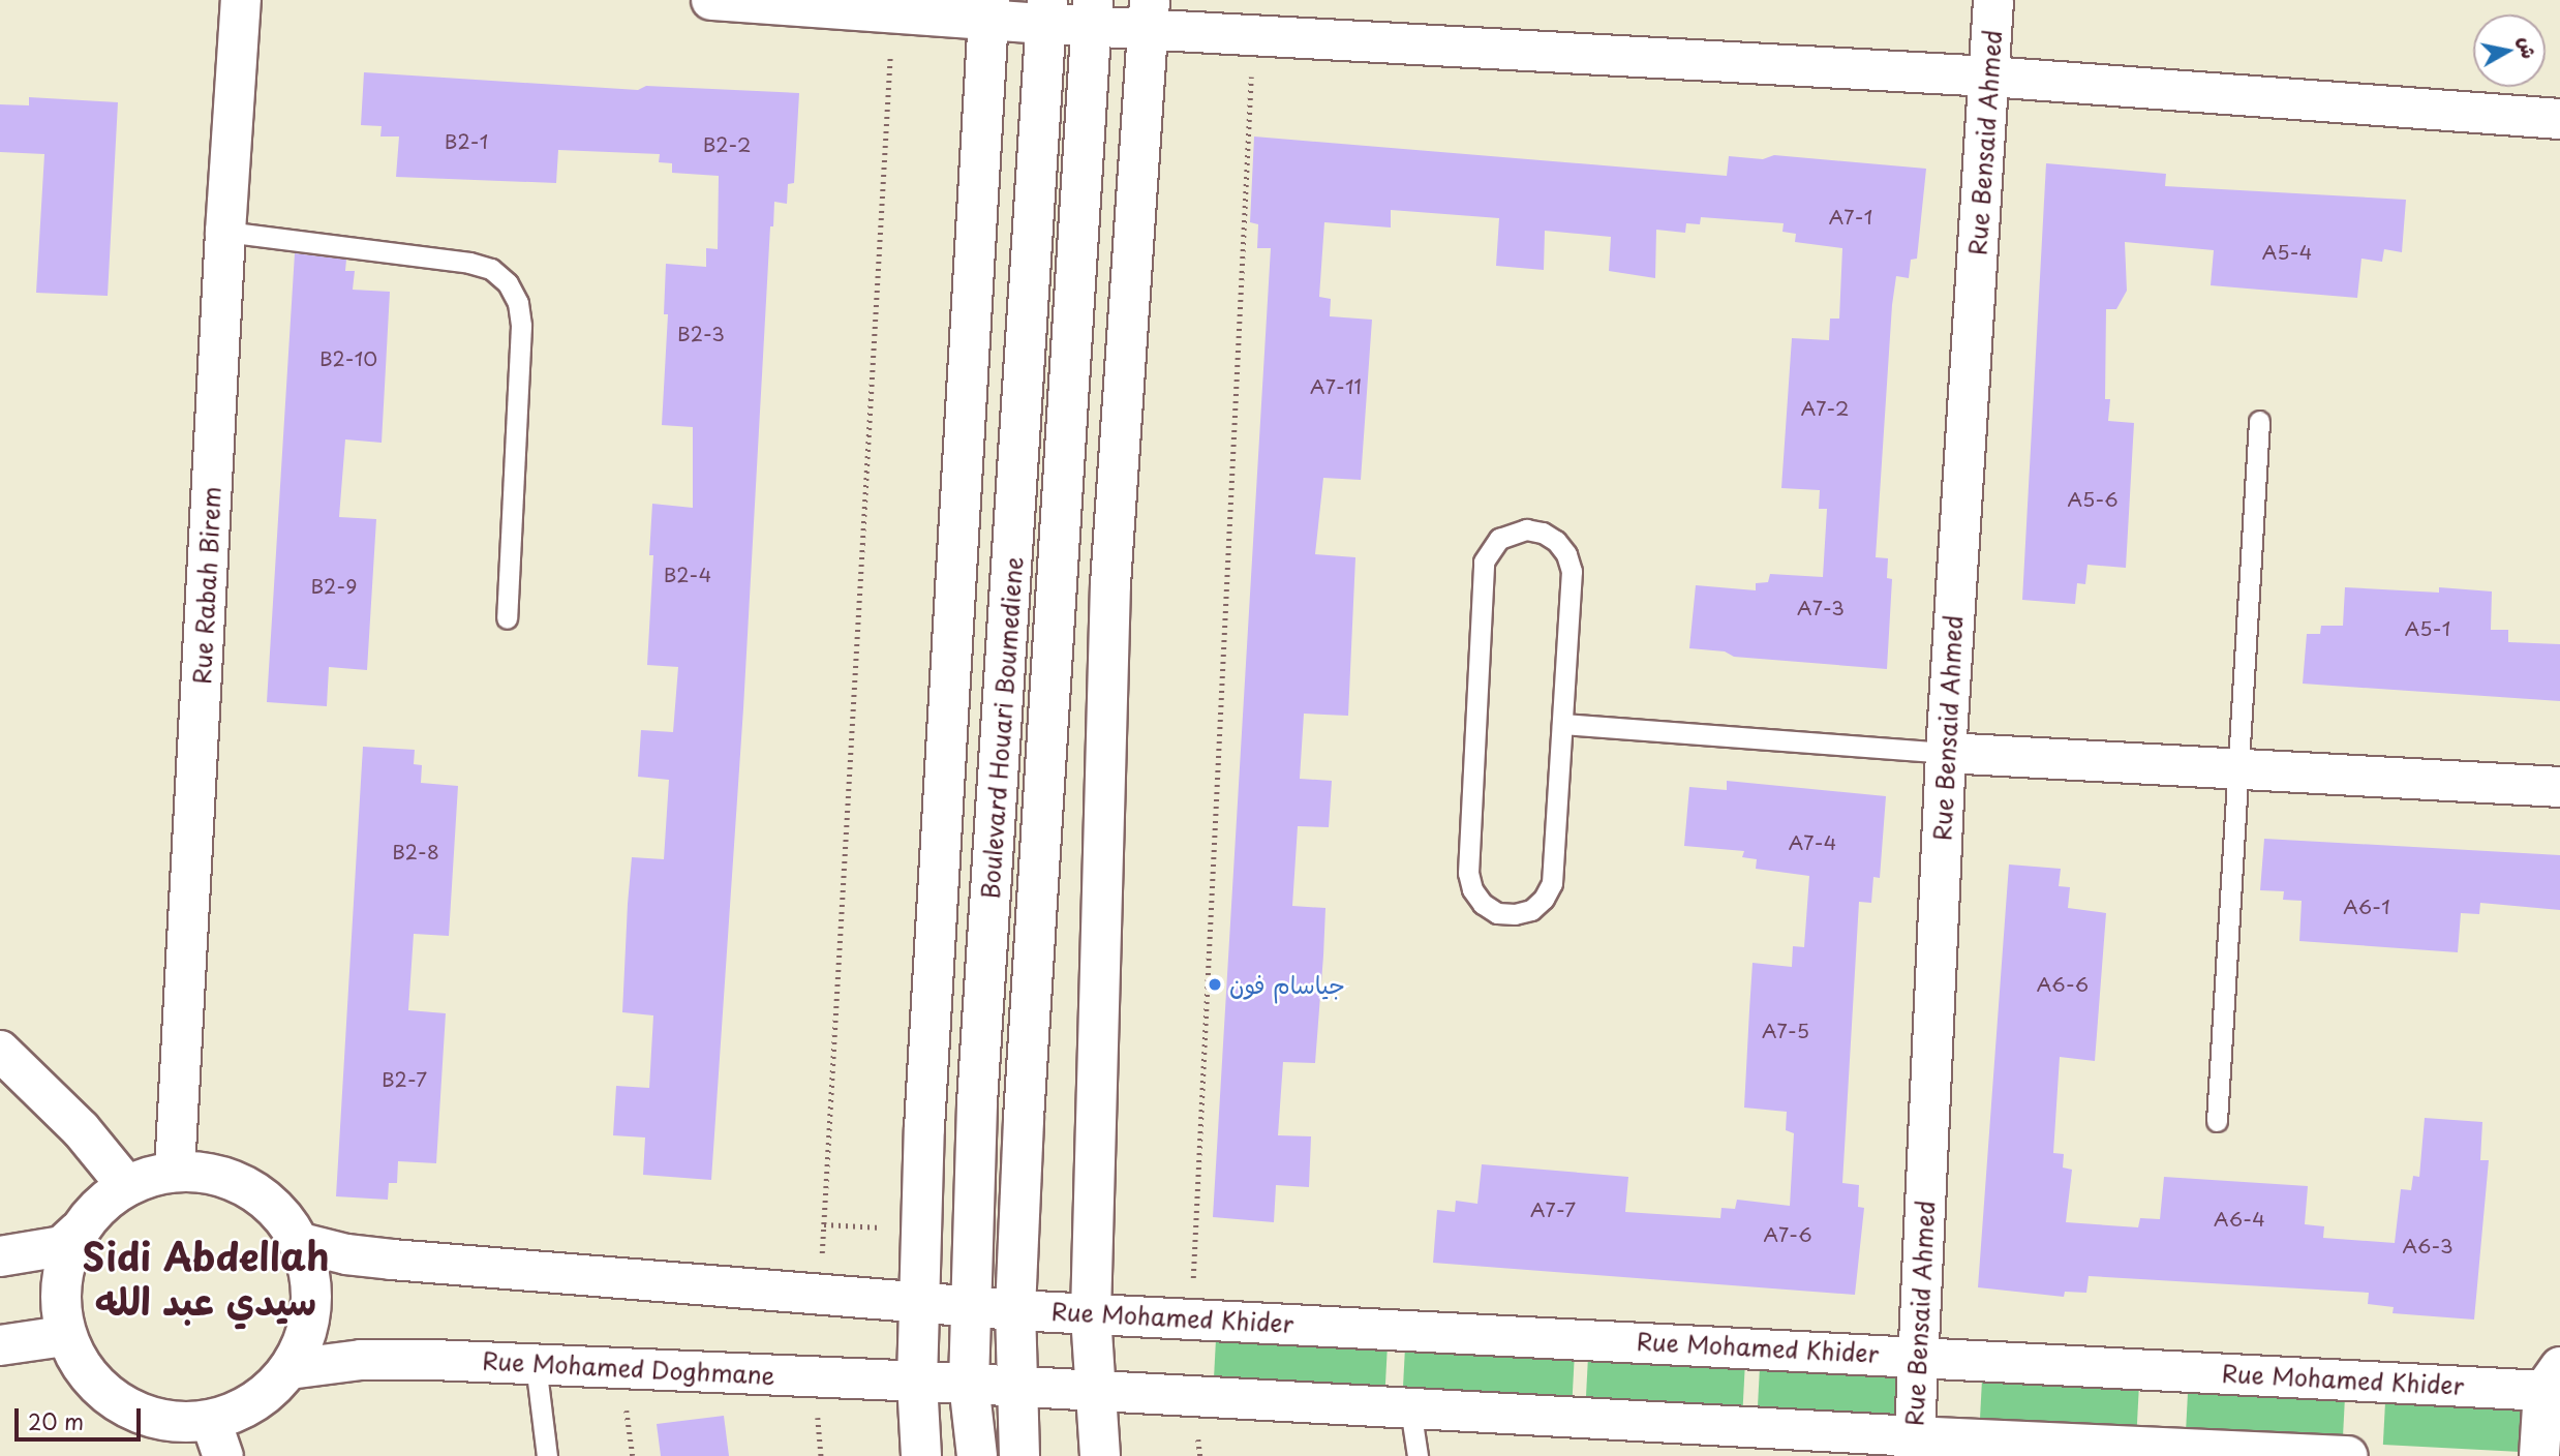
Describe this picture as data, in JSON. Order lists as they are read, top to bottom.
{
  "streets": {
    "street": [
      "Rue Bensaid Ahmed",
      "Rue Rabah Birem",
      "Boulevard Houari Boumediene",
      "Rue Mohamed Khider",
      "Rue Mohamed Doghmane"
    ]
  },
  "crossings": [
    ["Rue Bensaid Ahmed", "Rue Mohamed Khider"],
    ["Rue Rabah Birem", "Rue Mohamed Doghmane"],
    ["Boulevard Houari Boumediene", "Rue Mohamed Khider"],
    ["Boulevard Houari Boumediene", "Rue Mohamed Doghmane"]
  ],
  "districts": ["Sidi Abdellah سيدي عبد الله"],
  "places": ["جياسام فون"],
  "house_numbers": [
    "B2-1",
    "B2-2",
    "A7-1",
    "A5-4",
    "B2-3",
    "B2-10",
    "A7-11",
    "A7-2",
    "A5-6",
    "B2-4",
    "B2-9",
    "A7-3",
    "A5-1",
    "A7-4",
    "B2-8",
    "A6-1",
    "A6-6",
    "A7-5",
    "B2-7",
    "A7-7",
    "A6-4",
    "A7-6",
    "A6-3"
  ],
  "scale_bar": "20 m",
  "north": "right"
}
